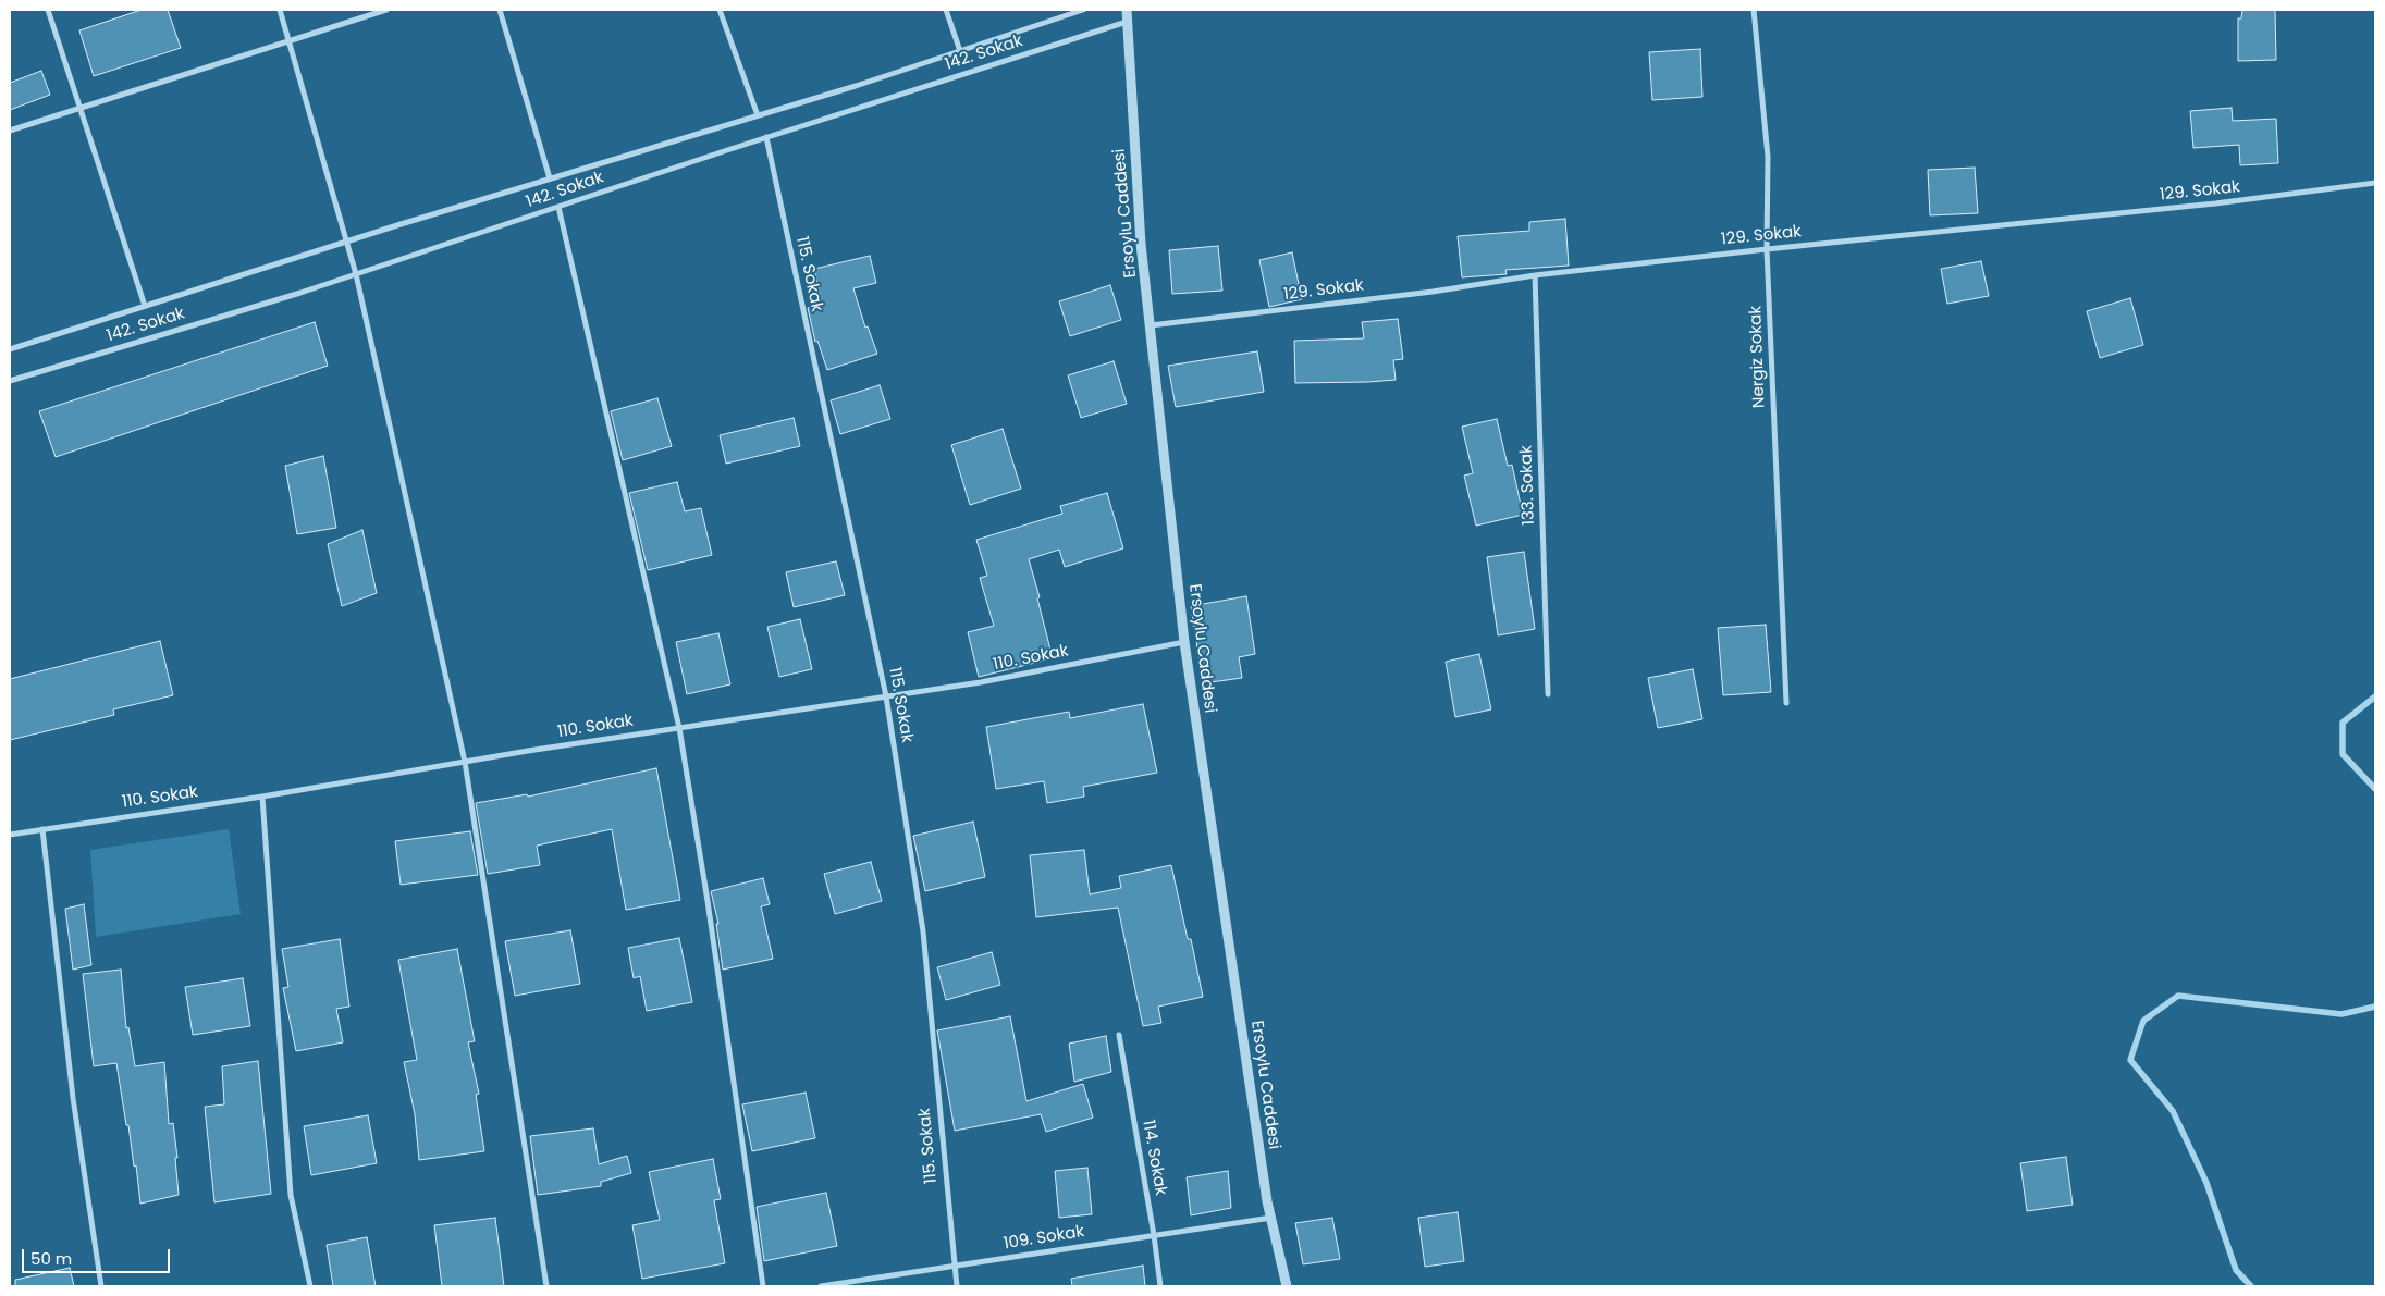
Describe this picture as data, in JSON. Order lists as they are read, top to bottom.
{
  "streets": {
    "street": [
      "142. Sokak",
      "129. Sokak",
      "Ersoylu Caddesi",
      "115. Sokak",
      "Nergiz Sokak",
      "133. Sokak",
      "110. Sokak",
      "114. Sokak",
      "109. Sokak"
    ]
  },
  "crossings": [
    ["142. Sokak", "Ersoylu Caddesi"],
    ["142. Sokak", "115. Sokak"],
    ["129. Sokak", "Ersoylu Caddesi"],
    ["129. Sokak", "Nergiz Sokak"],
    ["129. Sokak", "133. Sokak"],
    ["Ersoylu Caddesi", "110. Sokak"],
    ["Ersoylu Caddesi", "109. Sokak"],
    ["115. Sokak", "110. Sokak"],
    ["115. Sokak", "109. Sokak"],
    ["114. Sokak", "109. Sokak"]
  ],
  "scale_bar": "50 m"
}
